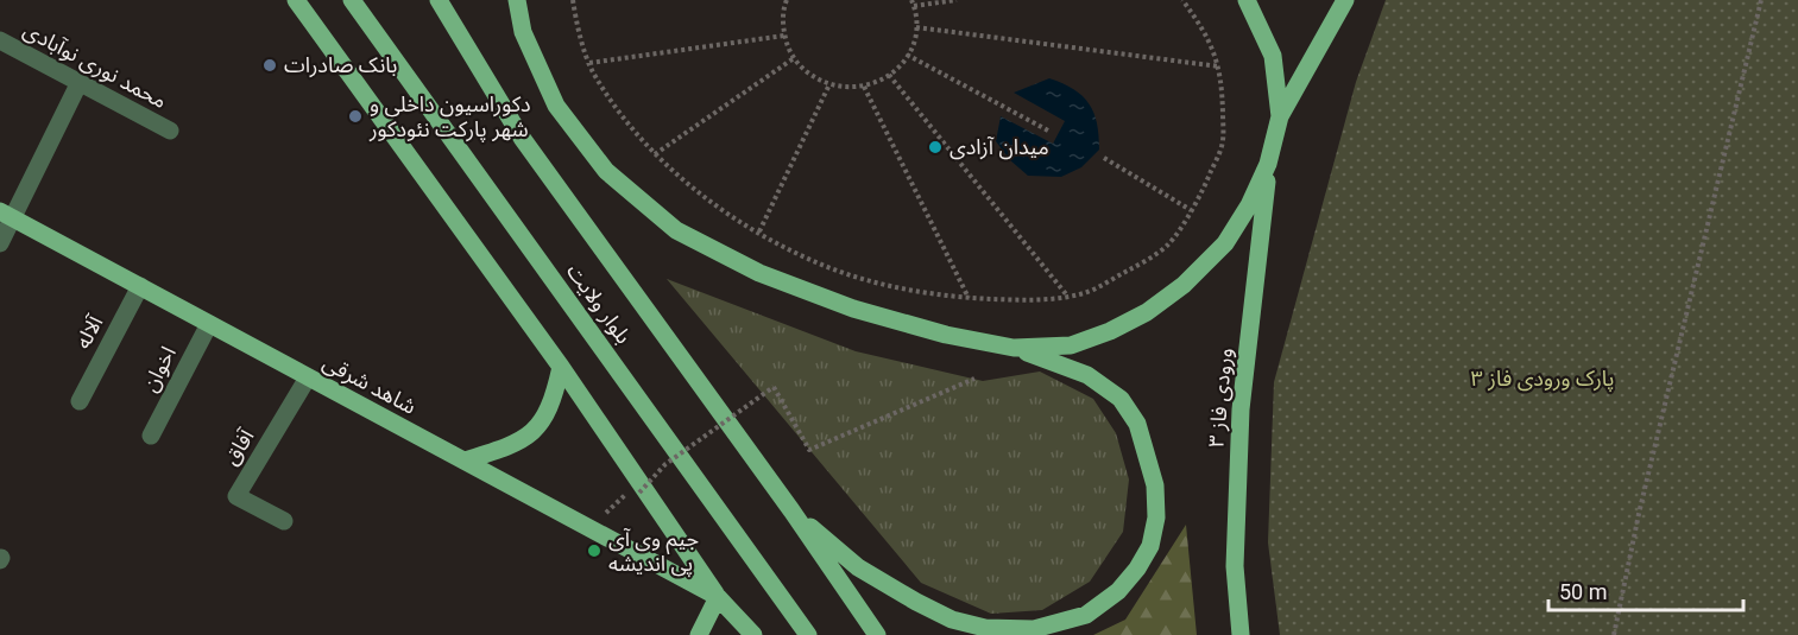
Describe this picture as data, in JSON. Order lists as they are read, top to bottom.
{
  "streets": {
    "main road": ["بلوار ولایت", "شاهد شرقی", "ورودی فاز ۳"],
    "street": [
      "محمد نوری نوآبادی",
      "آلاله",
      "اخوان",
      "آفاق"
    ]
  },
  "crossings": [
    ["آلاله", "شاهد شرقی"],
    ["اخوان", "شاهد شرقی"],
    ["شاهد شرقی", "آفاق"]
  ],
  "parks": ["پارک ورودی فاز ۳"],
  "places": [
    "بانک صادرات",
    "دکوراسیون داخلی و شهر پارکت نئودکور",
    "میدان آزادی",
    "جیم وی آی پی اندیشه"
  ],
  "scale_bar": "50 m"
}
